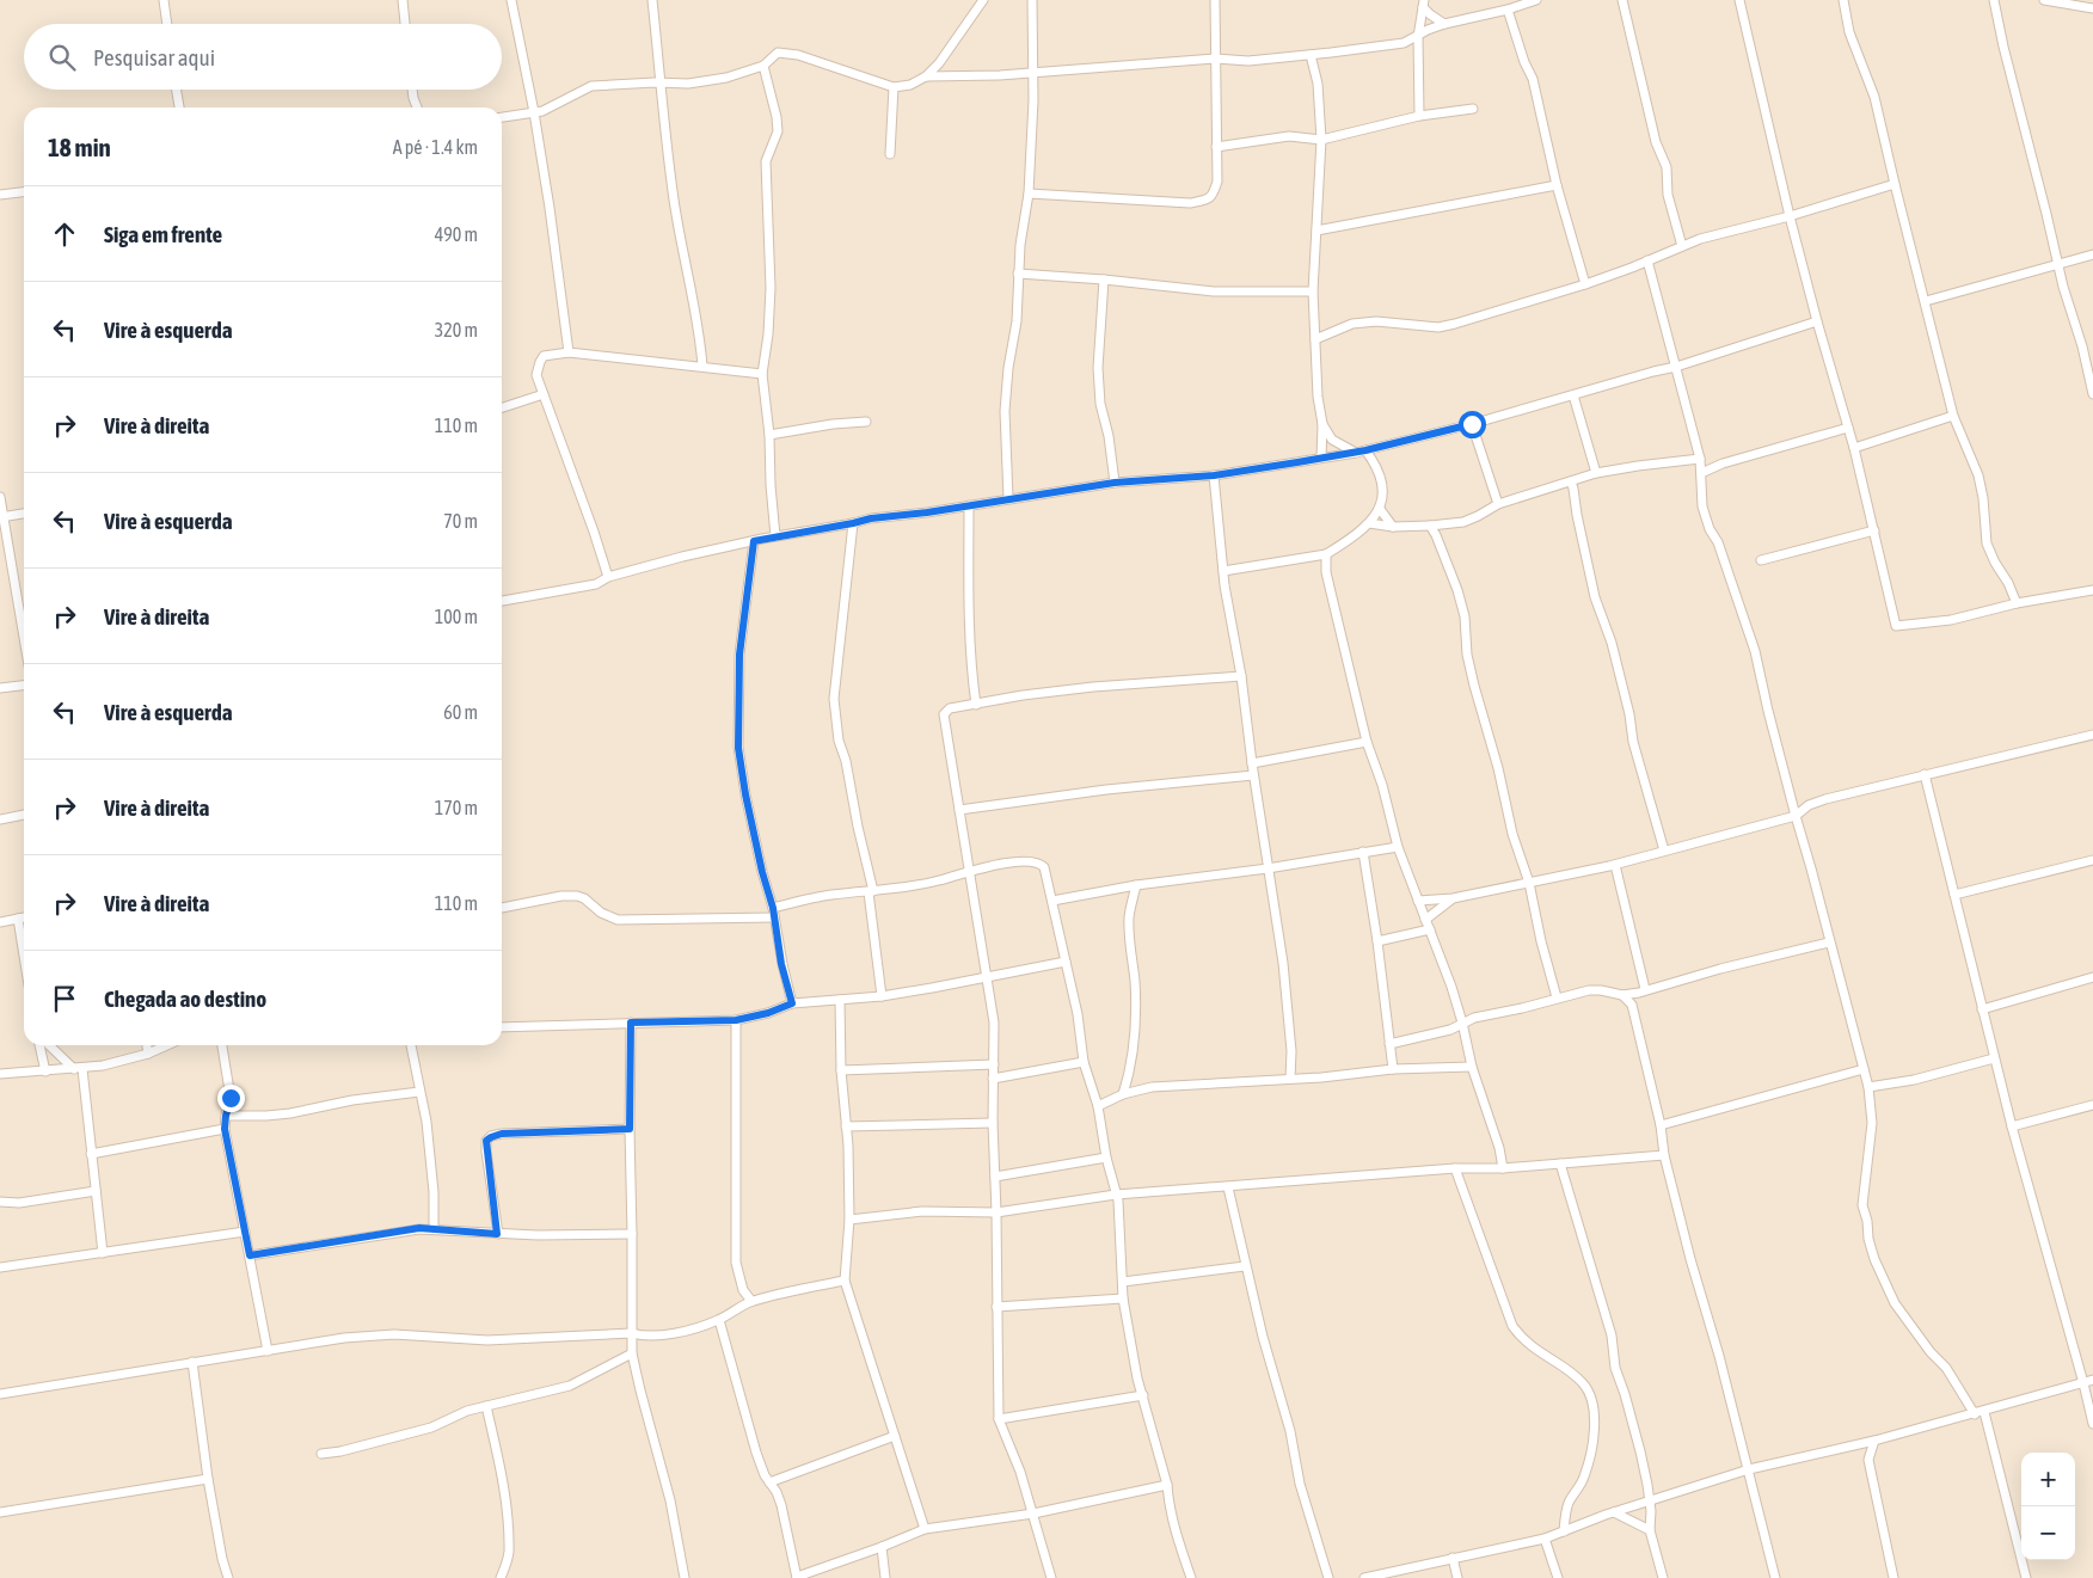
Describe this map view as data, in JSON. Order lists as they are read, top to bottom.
{
  "page": {
    "search": "Pesquisar aqui",
    "heading": ["18 min", "A pé · 1.4 km"],
    "list": [
      ["Siga em frente", "490 m"],
      ["Vire à esquerda", "320 m"],
      ["Vire à direita", "110 m"],
      ["Vire à esquerda", "70 m"],
      ["Vire à direita", "100 m"],
      ["Vire à esquerda", "60 m"],
      ["Vire à direita", "170 m"],
      ["Vire à direita", "110 m"],
      "Chegada ao destino"
    ],
    "map_buttons": ["+", "−"]
  }
}
